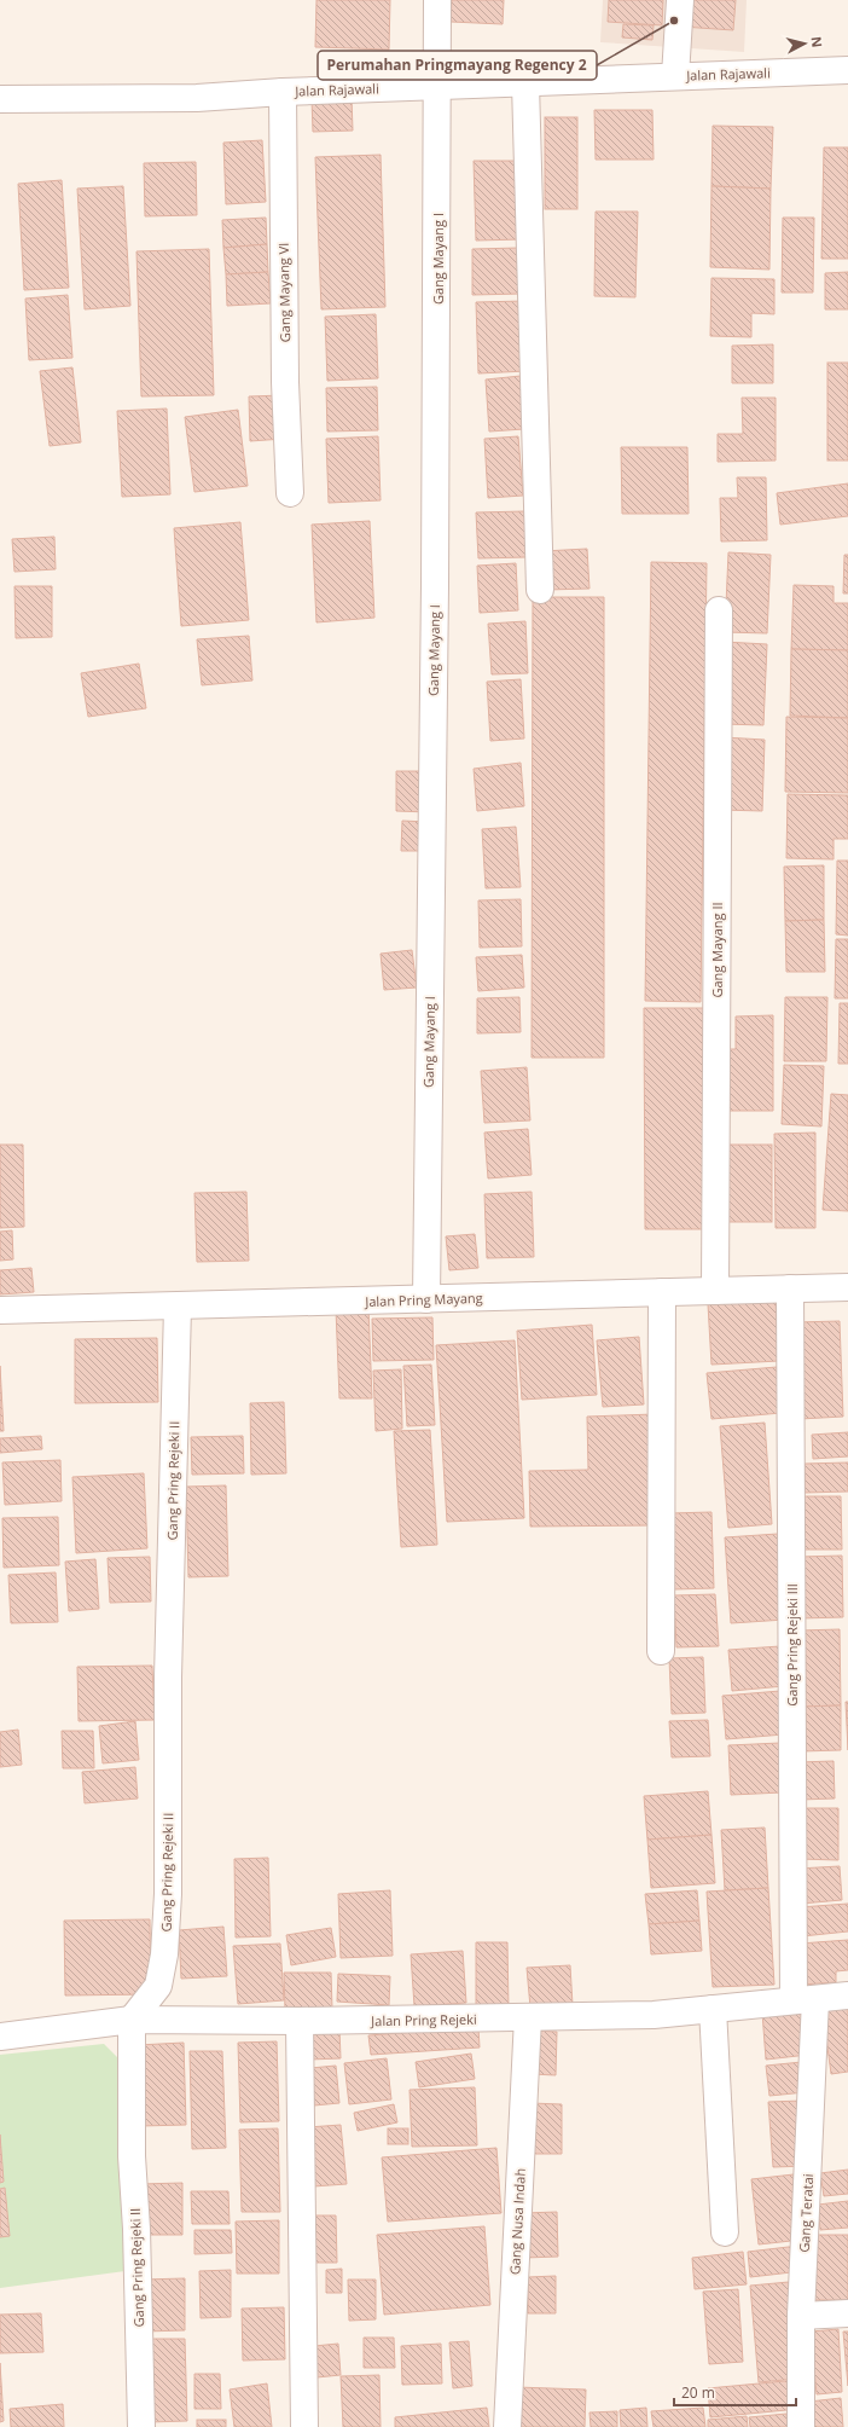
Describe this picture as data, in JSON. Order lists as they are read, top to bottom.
{
  "streets": {
    "street": [
      "Jalan Rajawali",
      "Gang Mayang I",
      "Gang Mayang VI",
      "Gang Mayang II",
      "Jalan Pring Mayang",
      "Gang Pring Rejeki II",
      "Gang Pring Rejeki III",
      "Jalan Pring Rejeki",
      "Gang Teratai",
      "Gang Nusa Indah"
    ]
  },
  "crossings": [
    ["Jalan Rajawali", "Gang Mayang I"],
    ["Jalan Rajawali", "Gang Mayang VI"],
    ["Gang Mayang I", "Jalan Pring Mayang"],
    ["Gang Mayang II", "Jalan Pring Mayang"],
    ["Jalan Pring Mayang", "Gang Pring Rejeki II"],
    ["Jalan Pring Mayang", "Gang Pring Rejeki III"],
    ["Gang Pring Rejeki II", "Jalan Pring Rejeki"],
    ["Gang Pring Rejeki III", "Jalan Pring Rejeki"],
    ["Gang Pring Rejeki III", "Gang Teratai"],
    ["Jalan Pring Rejeki", "Gang Teratai"],
    ["Jalan Pring Rejeki", "Gang Nusa Indah"]
  ],
  "places": ["Perumahan Pringmayang Regency 2"],
  "scale_bar": "20 m",
  "north": "right"
}
